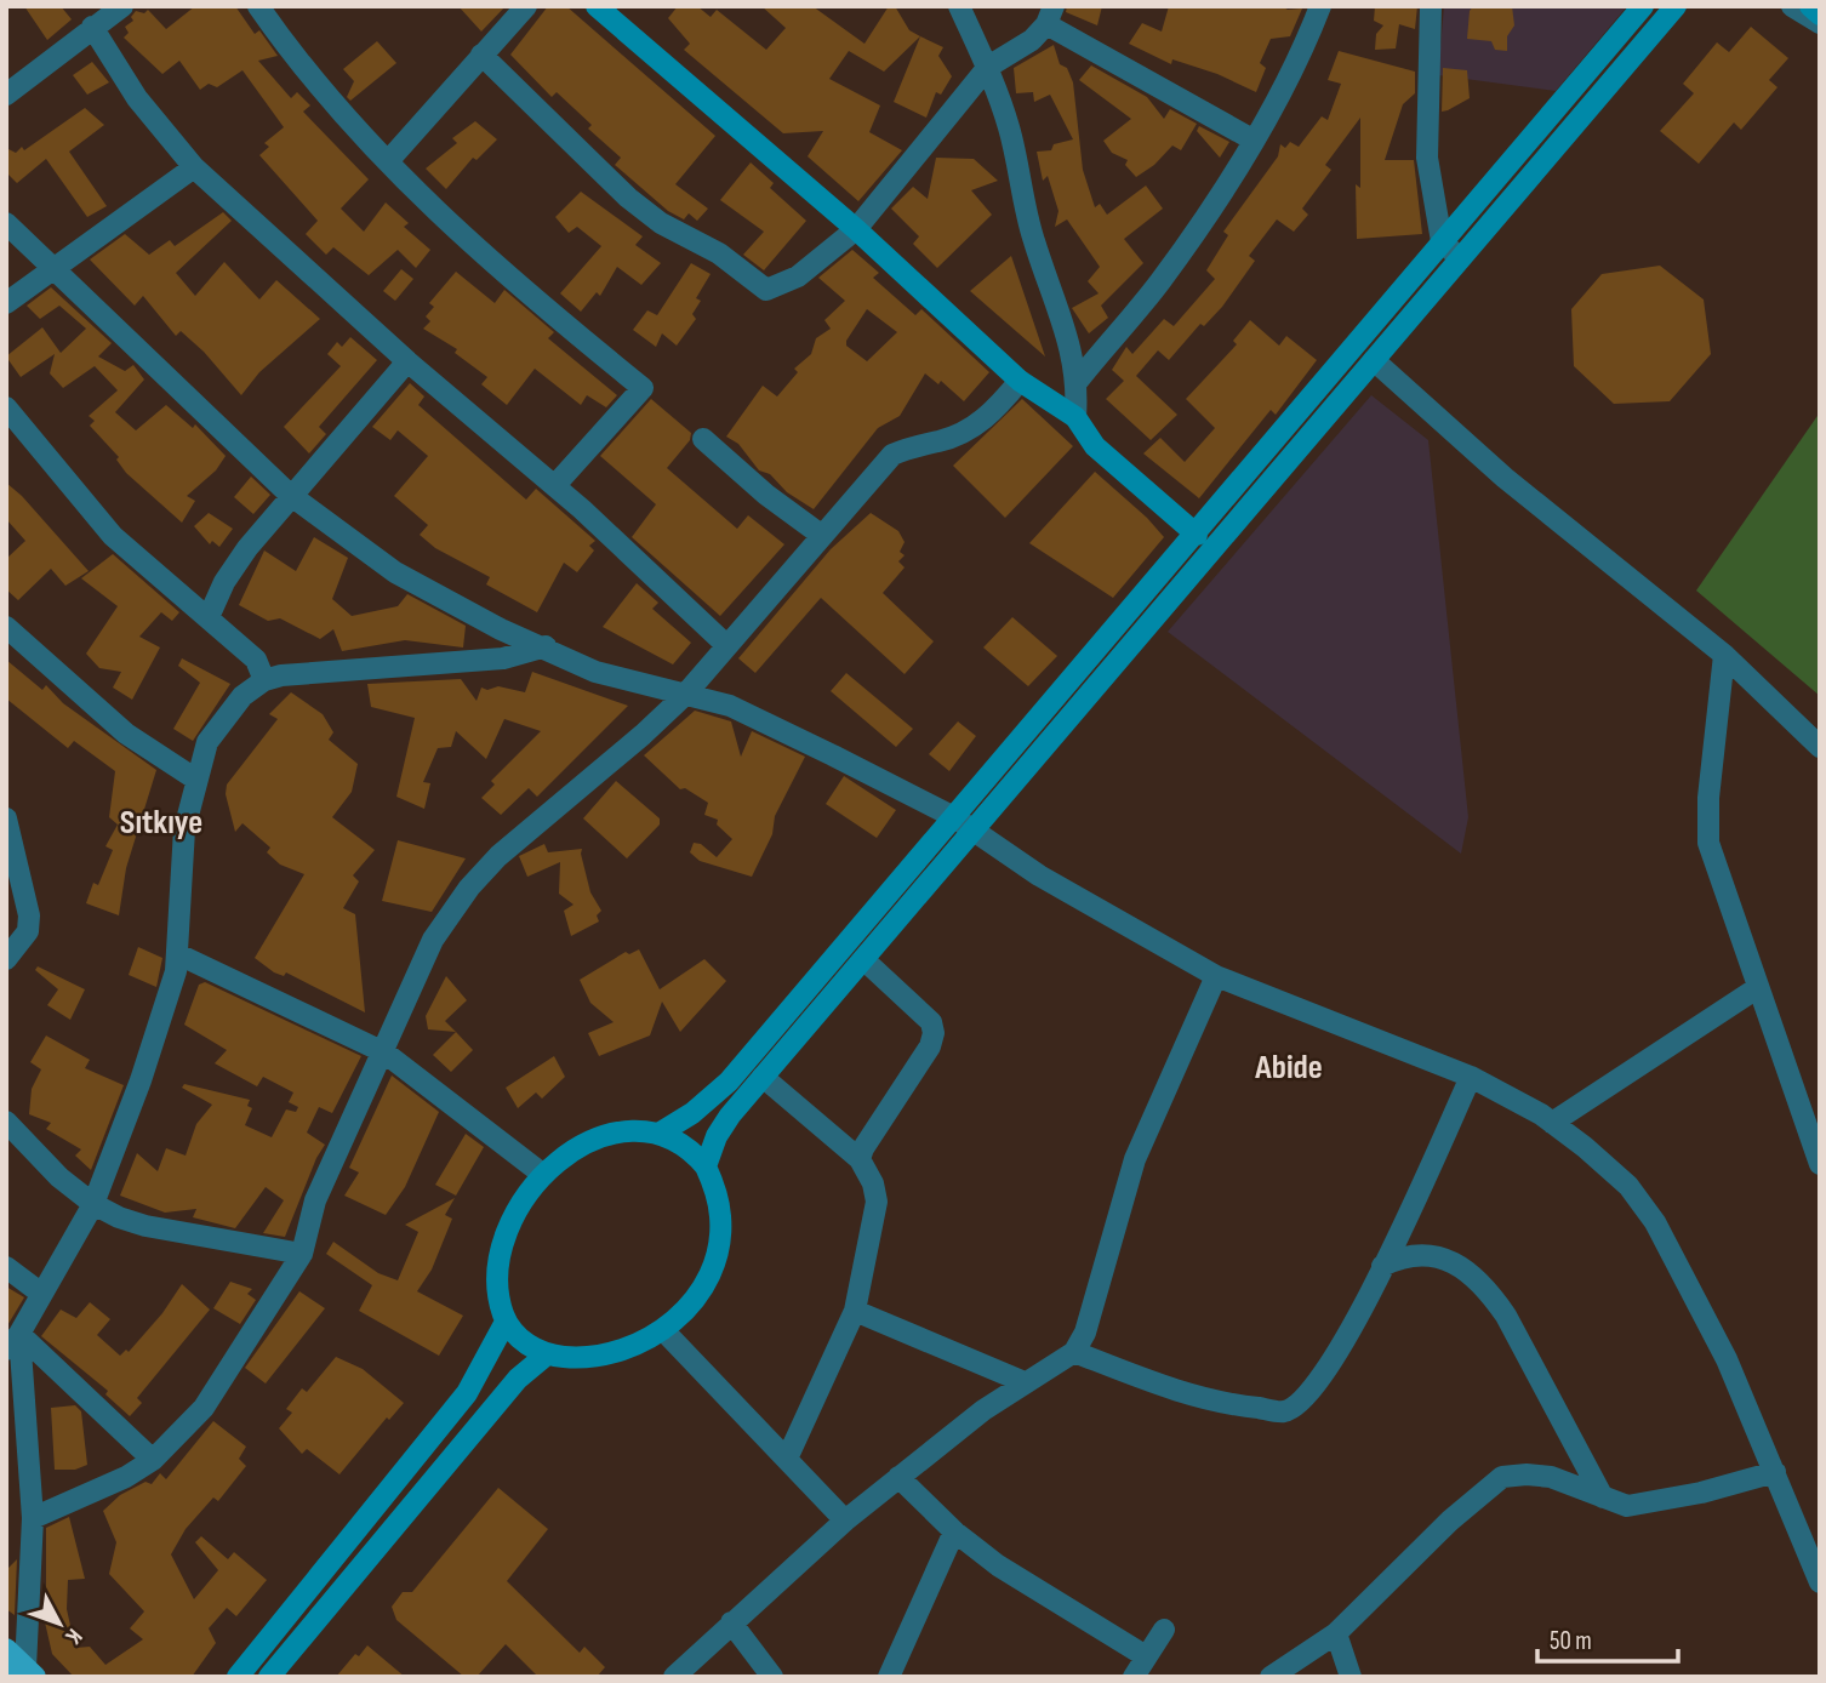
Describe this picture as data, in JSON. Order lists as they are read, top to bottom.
{
  "districts": ["Sıtkıye", "Abide"],
  "scale_bar": "50 m",
  "north": "bottom right"
}
